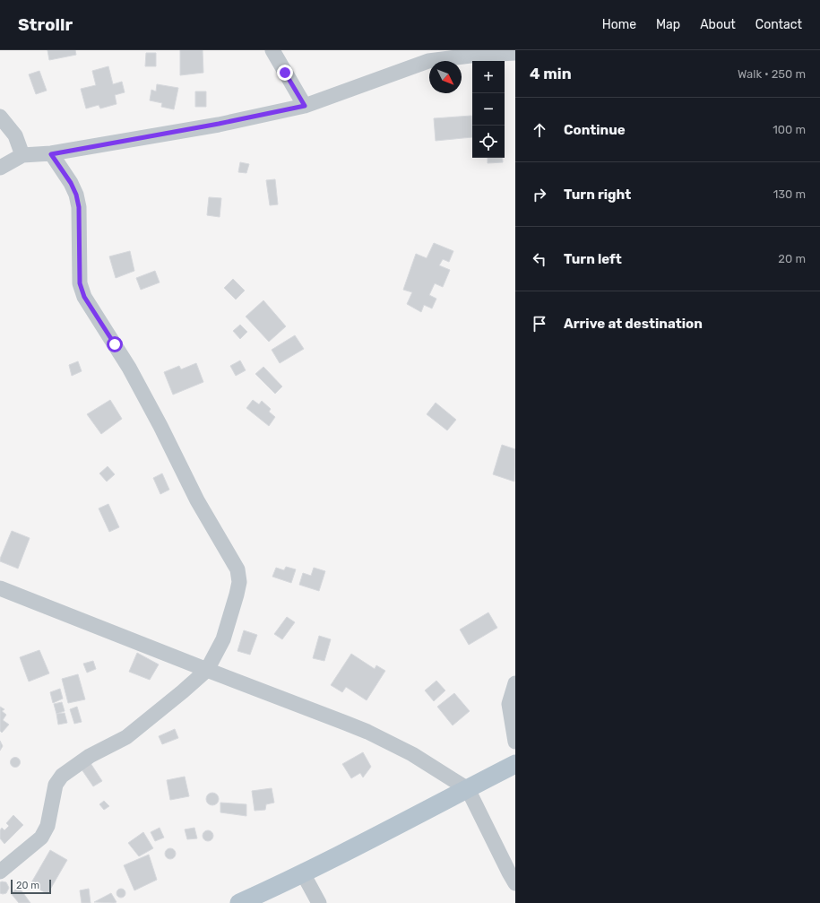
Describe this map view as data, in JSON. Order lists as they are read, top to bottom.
{
  "scale_bar": "20 m",
  "north": "bottom right",
  "page": {
    "header": "Strollr",
    "nav": [
      "Home",
      "Map",
      "About",
      "Contact"
    ],
    "heading": ["4 min", "Walk · 250 m"],
    "map_buttons": ["+", "−"],
    "list": [
      ["Continue", "100 m"],
      ["Turn right", "130 m"],
      ["Turn left", "20 m"],
      "Arrive at destination"
    ],
    "scale": "20 m"
  }
}
